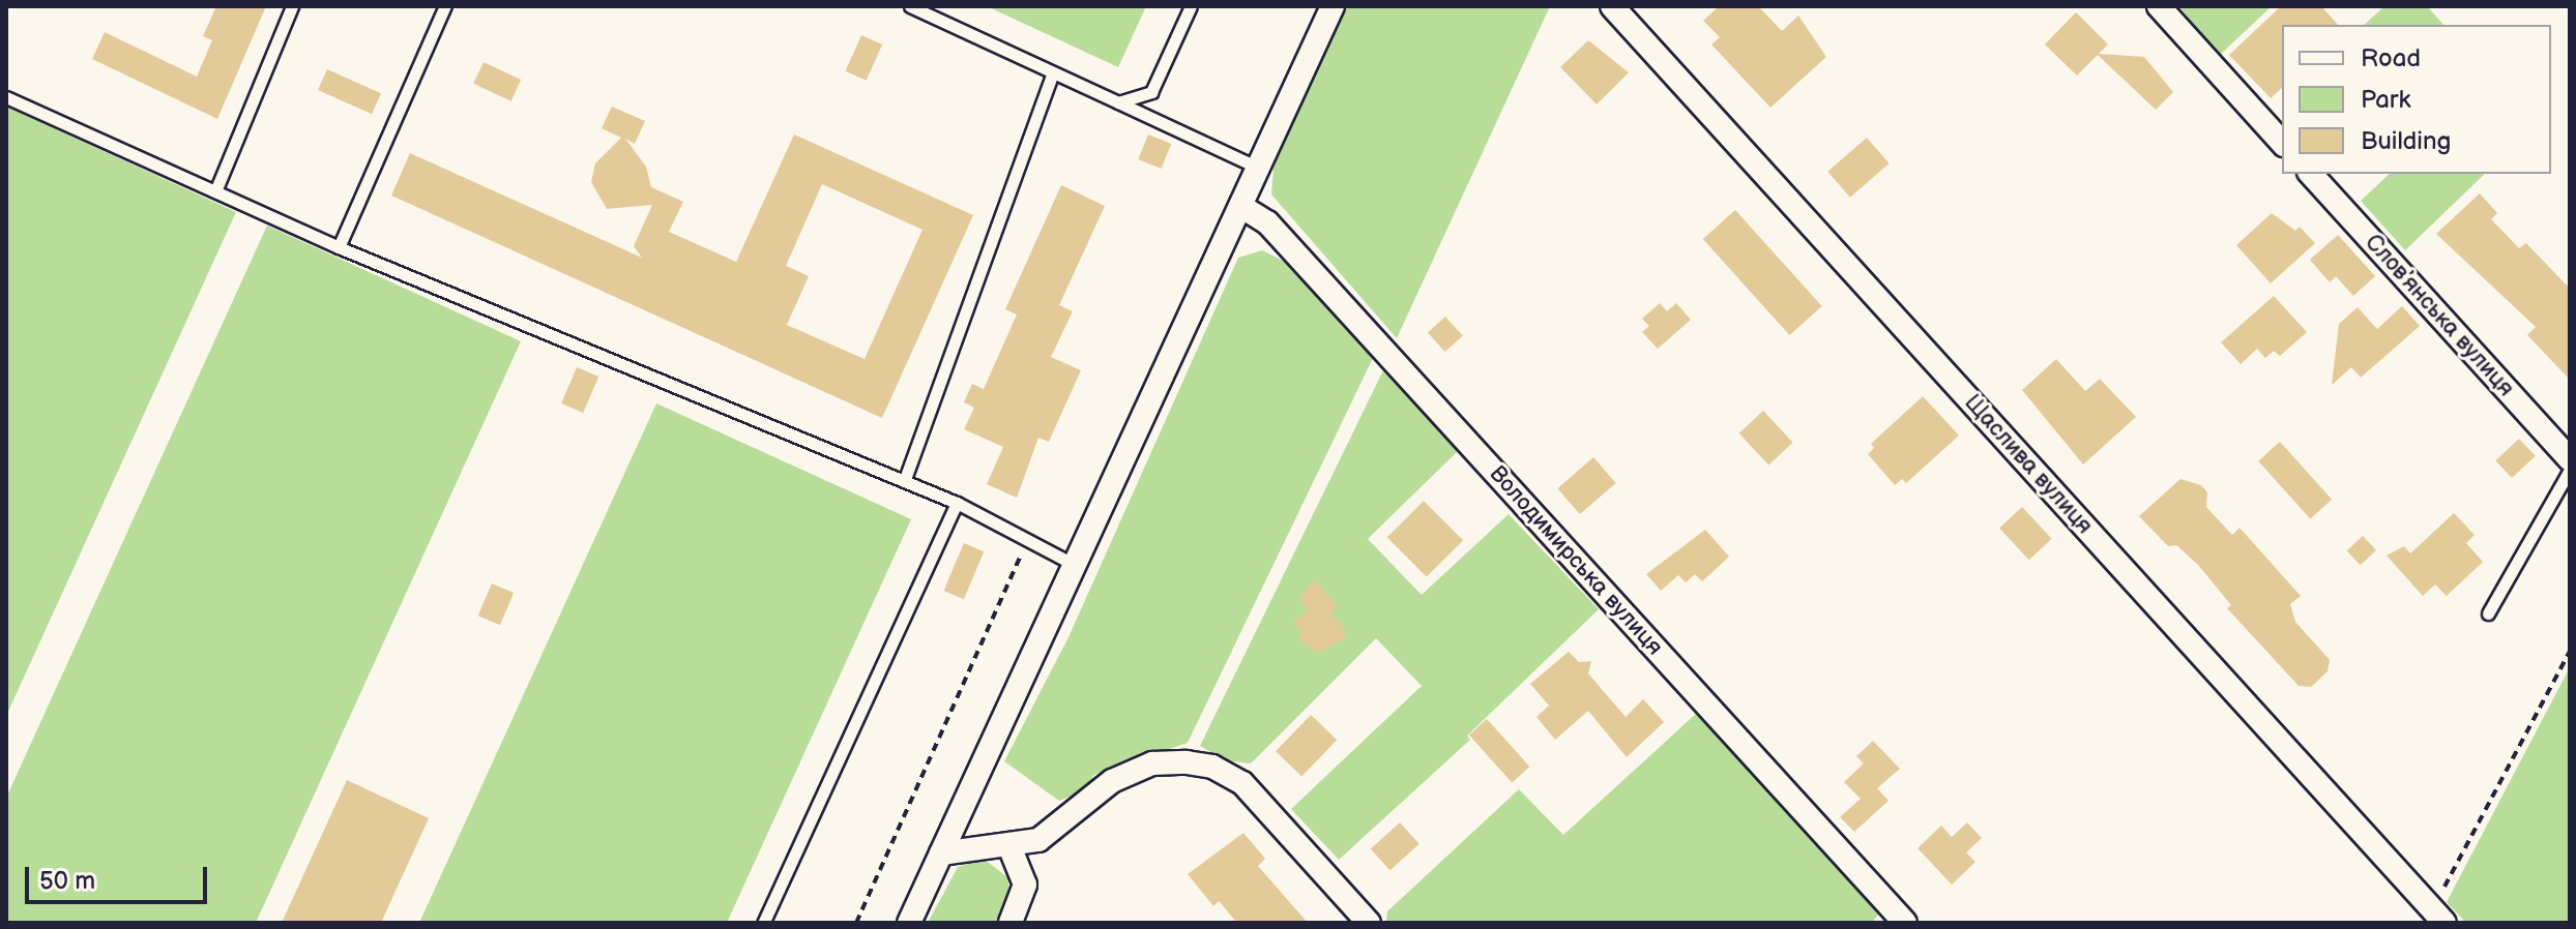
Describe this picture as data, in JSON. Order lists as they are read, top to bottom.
{
  "streets": {
    "street": ["Словʼянська вулиця", "Щаслива вулиця", "Володимирська вулиця"]
  },
  "legend": ["Road", "Park", "Building"],
  "scale_bar": "50 m"
}
